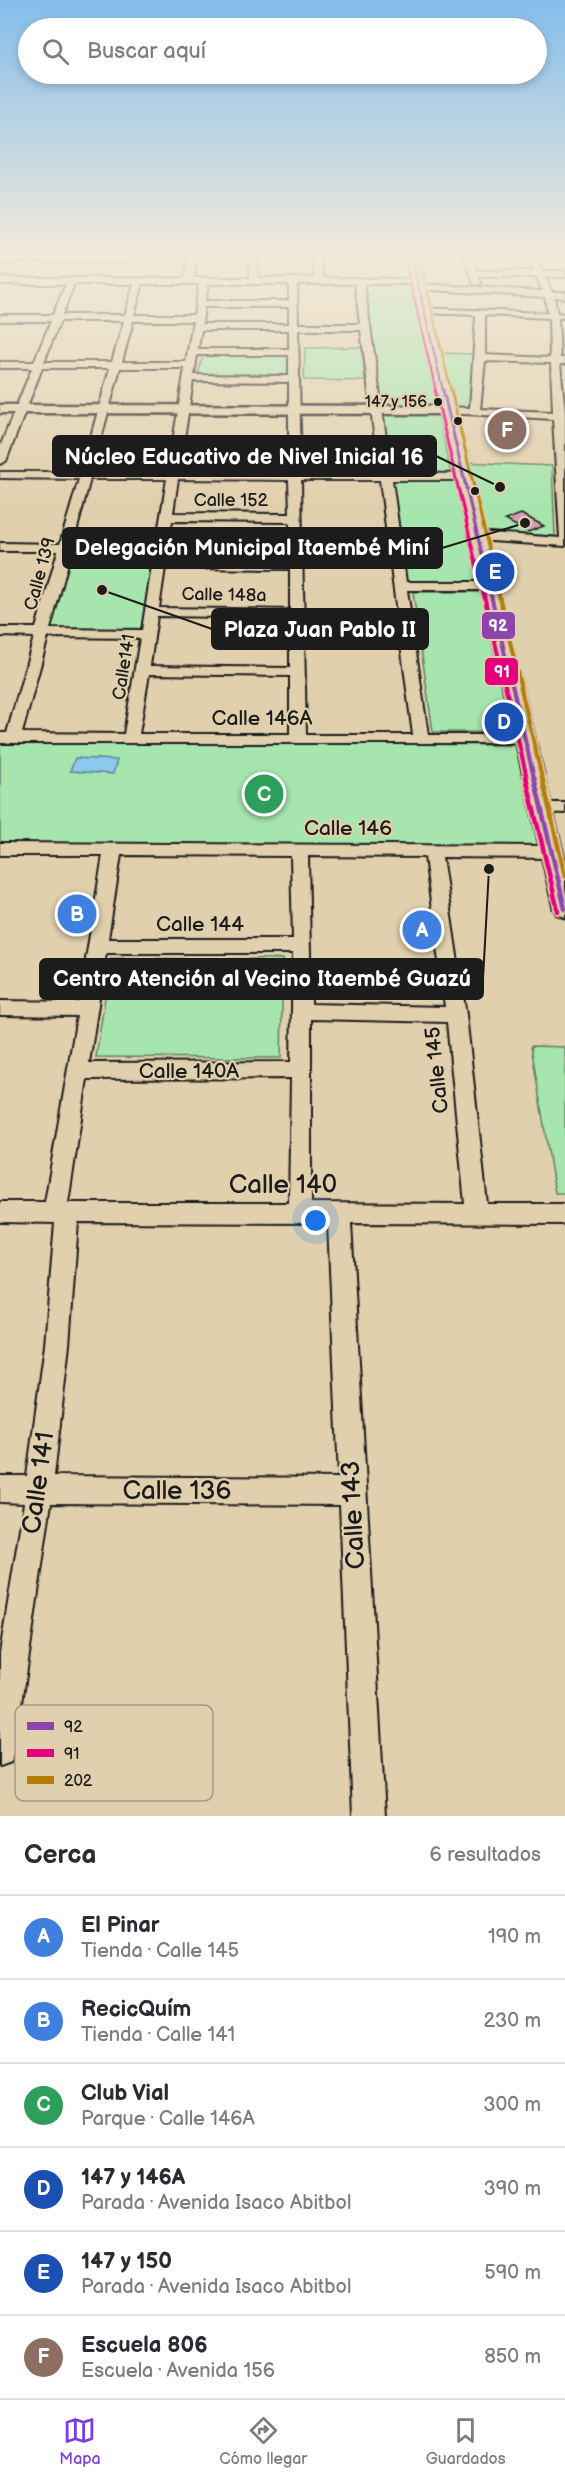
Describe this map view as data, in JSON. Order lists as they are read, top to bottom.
{
  "streets": {
    "street": [
      "Calle 152",
      "Calle 139",
      "Calle 148a",
      "Calle141",
      "Calle 146A",
      "Calle 146",
      "Calle 144",
      "Calle 145",
      "Calle 140A",
      "Calle 140",
      "Calle 141",
      "Calle 136",
      "Calle 143"
    ]
  },
  "crossings": [
    ["Calle 152", "Calle141"],
    ["Calle 139", "Calle 146A"],
    ["Calle 148a", "Calle141"],
    ["Calle141", "Calle 146A"],
    ["Calle 146", "Calle 145"],
    ["Calle 146", "Calle 141"],
    ["Calle 144", "Calle 141"],
    ["Calle 145", "Calle 140"],
    ["Calle 140A", "Calle 141"],
    ["Calle 140", "Calle 141"],
    ["Calle 140", "Calle 143"],
    ["Calle 141", "Calle 136"],
    ["Calle 136", "Calle 143"]
  ],
  "places": [
    "147 y 156",
    "Núcleo Educativo de Nivel Inicial 16",
    "Delegación Municipal Itaembé Miní",
    "Plaza Juan Pablo II",
    "Centro Atención al Vecino Itaembé Guazú"
  ],
  "lines": ["transit line 92", "transit line 91", "transit line 202"],
  "legend": ["92", "91", "202"],
  "page": {
    "search": "Buscar aquí",
    "pins": [
      "F",
      "E",
      "D",
      "C",
      "B",
      "A"
    ],
    "heading": ["Cerca", "6 resultados"],
    "list": [
      {
        "mark": "A",
        "name": "El Pinar",
        "note": "Tienda · Calle 145",
        "value": "190 m"
      },
      {
        "mark": "B",
        "name": "RecicQuím",
        "note": "Tienda · Calle 141",
        "value": "230 m"
      },
      {
        "mark": "C",
        "name": "Club Vial",
        "note": "Parque · Calle 146A",
        "value": "300 m"
      },
      {
        "mark": "D",
        "name": "147 y 146A",
        "note": "Parada · Avenida Isaco Abitbol",
        "value": "390 m"
      },
      {
        "mark": "E",
        "name": "147 y 150",
        "note": "Parada · Avenida Isaco Abitbol",
        "value": "590 m"
      },
      {
        "mark": "F",
        "name": "Escuela 806",
        "note": "Escuela · Avenida 156",
        "value": "850 m"
      }
    ],
    "nav": ["Mapa", "Cómo llegar", "Guardados"]
  }
}
